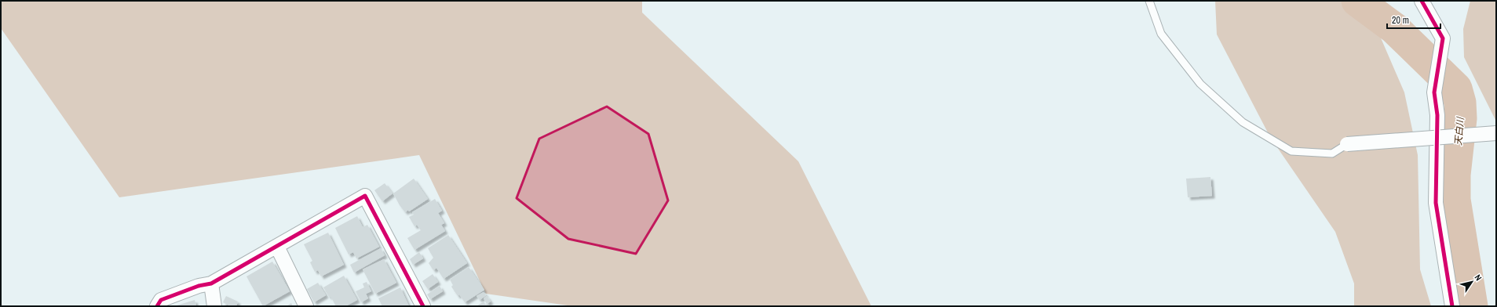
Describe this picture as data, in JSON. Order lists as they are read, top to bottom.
{
  "water": ["天白川"],
  "scale_bar": "20 m",
  "north": "top right"
}
